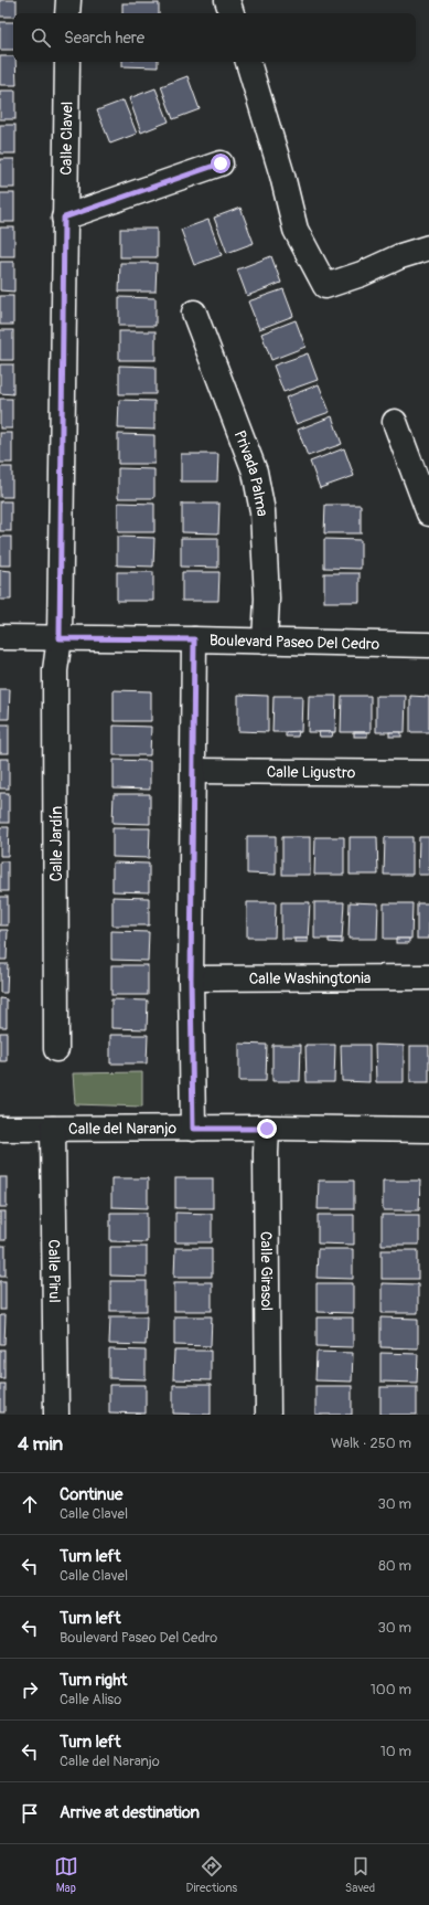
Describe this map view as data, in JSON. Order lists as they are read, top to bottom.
{
  "streets": {
    "street": [
      "Calle Clavel",
      "Privada Palma",
      "Boulevard Paseo Del Cedro",
      "Calle Ligustro",
      "Calle Jardín",
      "Calle Washingtonia",
      "Calle del Naranjo",
      "Calle Pirul",
      "Calle Girasol"
    ]
  },
  "crossings": [
    ["Calle Clavel", "Boulevard Paseo Del Cedro"],
    ["Calle Clavel", "Calle Jardín"],
    ["Privada Palma", "Boulevard Paseo Del Cedro"],
    ["Boulevard Paseo Del Cedro", "Calle Jardín"],
    ["Calle del Naranjo", "Calle Pirul"],
    ["Calle del Naranjo", "Calle Girasol"]
  ],
  "page": {
    "search": "Search here",
    "heading": ["4 min", "Walk · 250 m"],
    "list": [
      ["Continue", "Calle Clavel", "30 m"],
      ["Turn left", "Calle Clavel", "80 m"],
      ["Turn left", "Boulevard Paseo Del Cedro", "30 m"],
      ["Turn right", "Calle Aliso", "100 m"],
      ["Turn left", "Calle del Naranjo", "10 m"],
      "Arrive at destination"
    ],
    "nav": ["Map", "Directions", "Saved"]
  }
}
